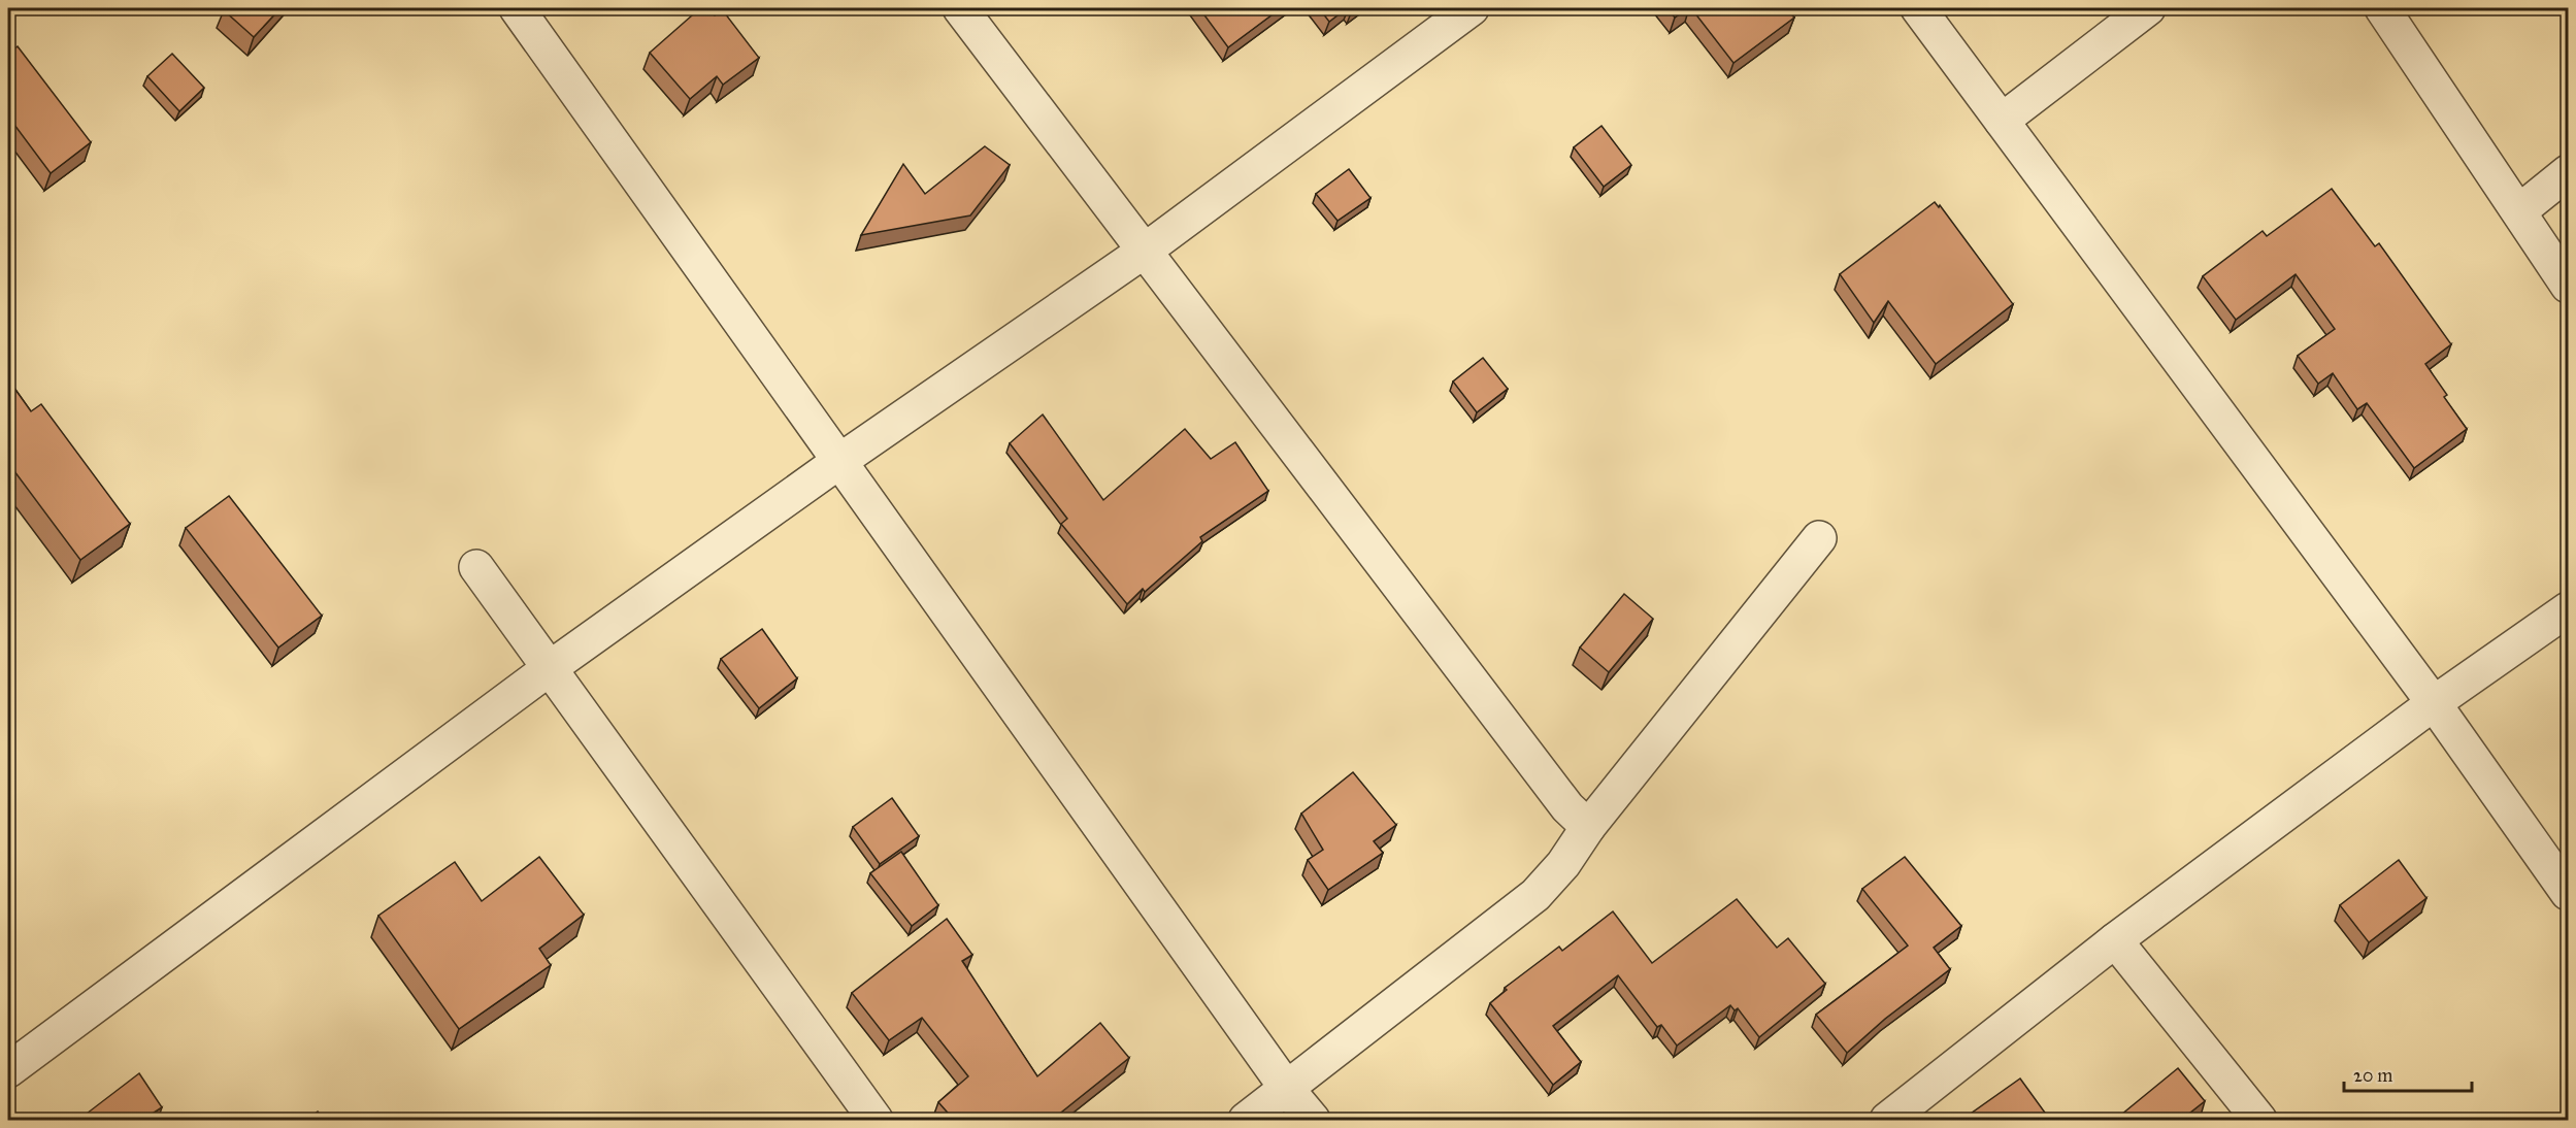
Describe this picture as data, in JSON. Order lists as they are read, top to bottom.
{
  "scale_bar": "20 m"
}
